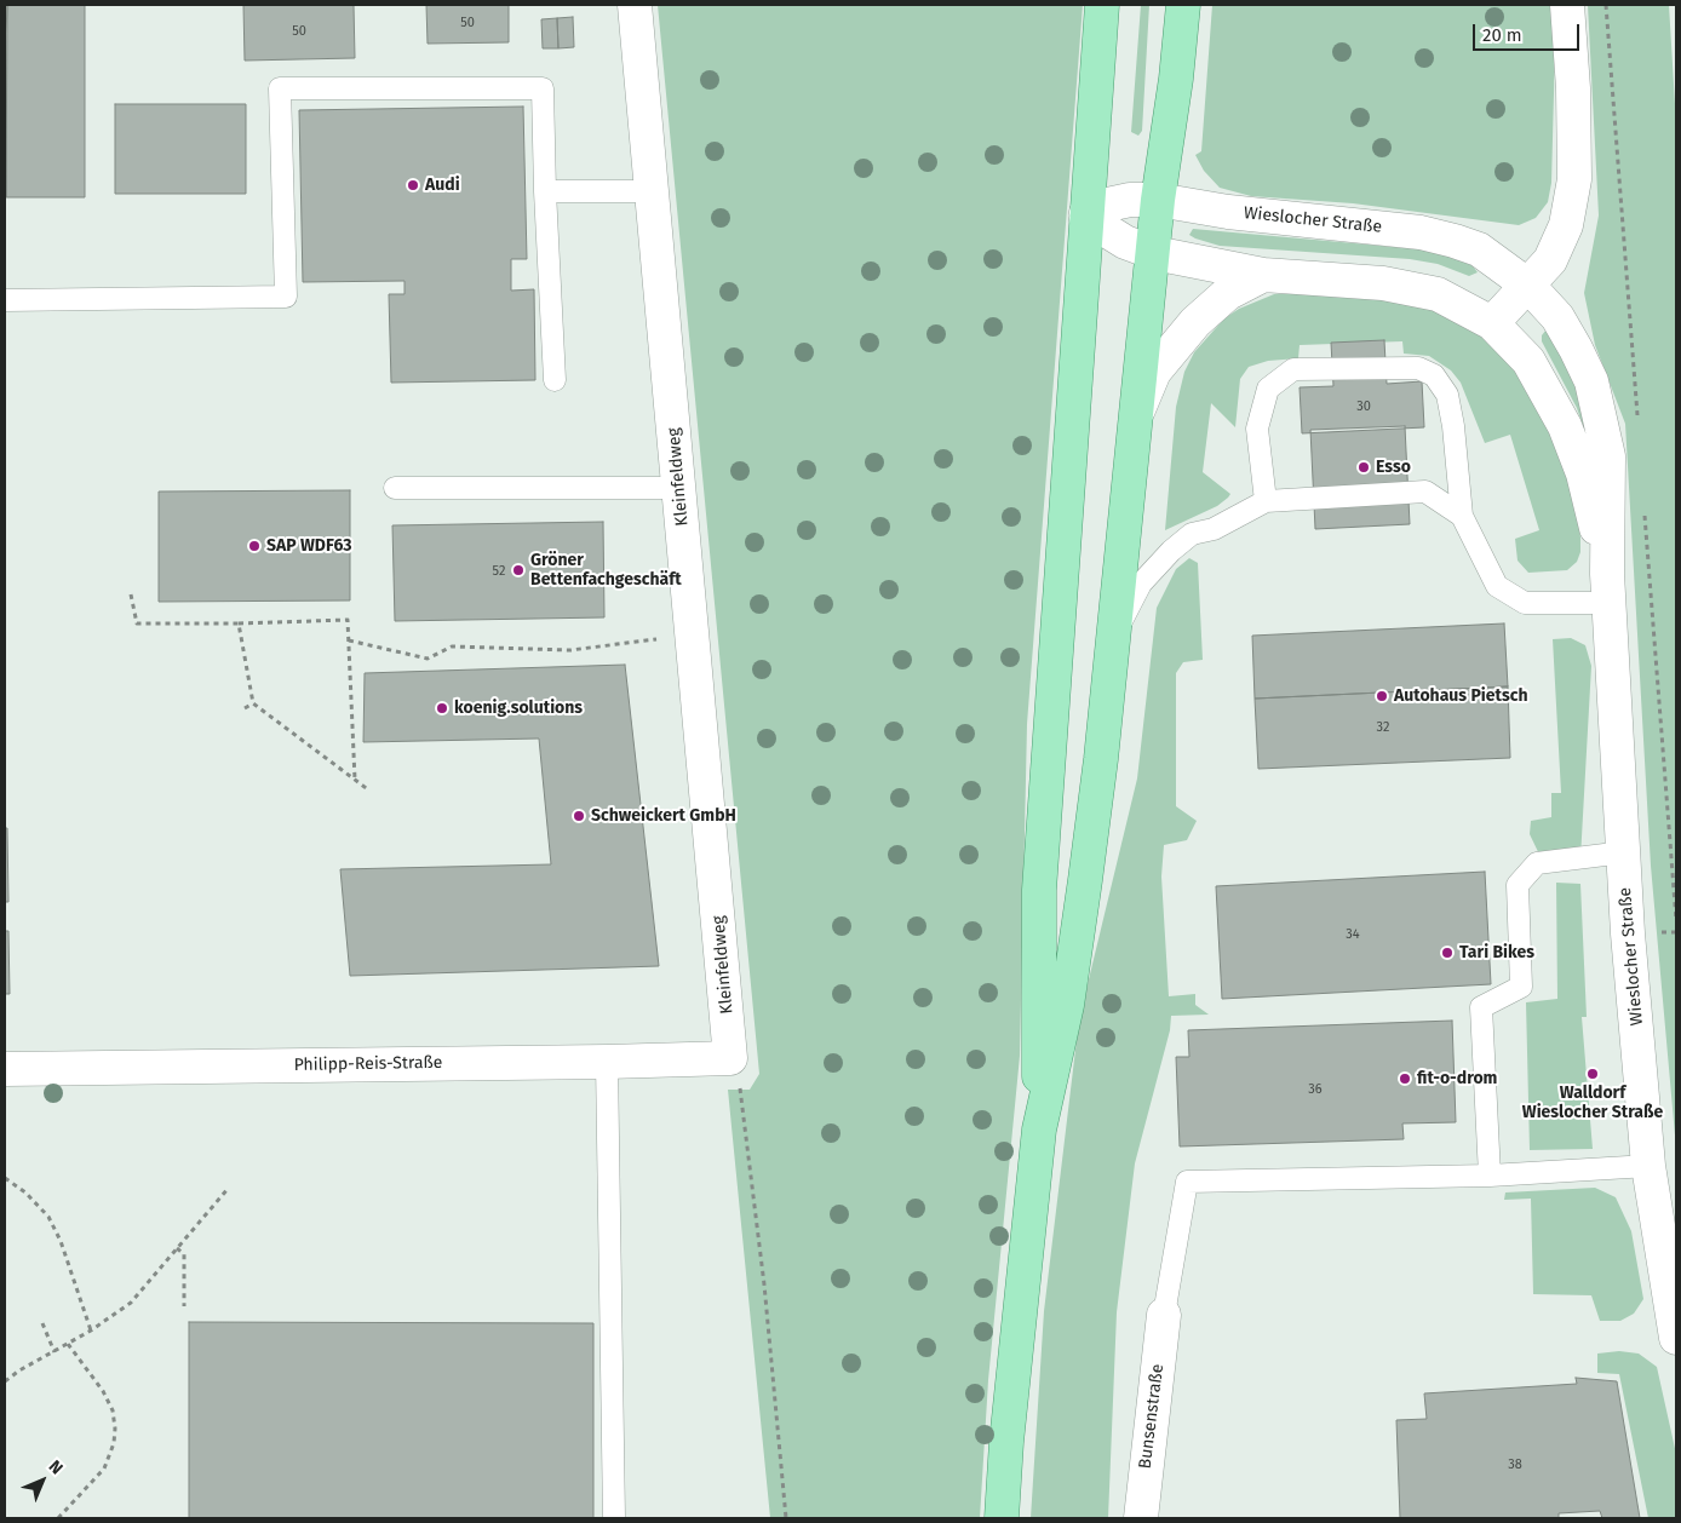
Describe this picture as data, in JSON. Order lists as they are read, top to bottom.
{
  "streets": {
    "street": [
      "Wieslocher Straße",
      "Kleinfeldweg",
      "Philipp-Reis-Straße",
      "Bunsenstraße"
    ]
  },
  "crossings": [
    ["Kleinfeldweg", "Philipp-Reis-Straße"]
  ],
  "places": [
    "Audi",
    "Esso",
    "SAP WDF63",
    "Gröner Bettenfachgeschäft",
    "Autohaus Pietsch",
    "koenig.solutions",
    "Schweickert GmbH",
    "Tari Bikes",
    "Walldorf Wieslocher Straße",
    "fit-o-drom"
  ],
  "house_numbers": [
    "50",
    "50",
    "30",
    "52",
    "32",
    "34",
    "36",
    "38"
  ],
  "scale_bar": "20 m",
  "north": "top right"
}
